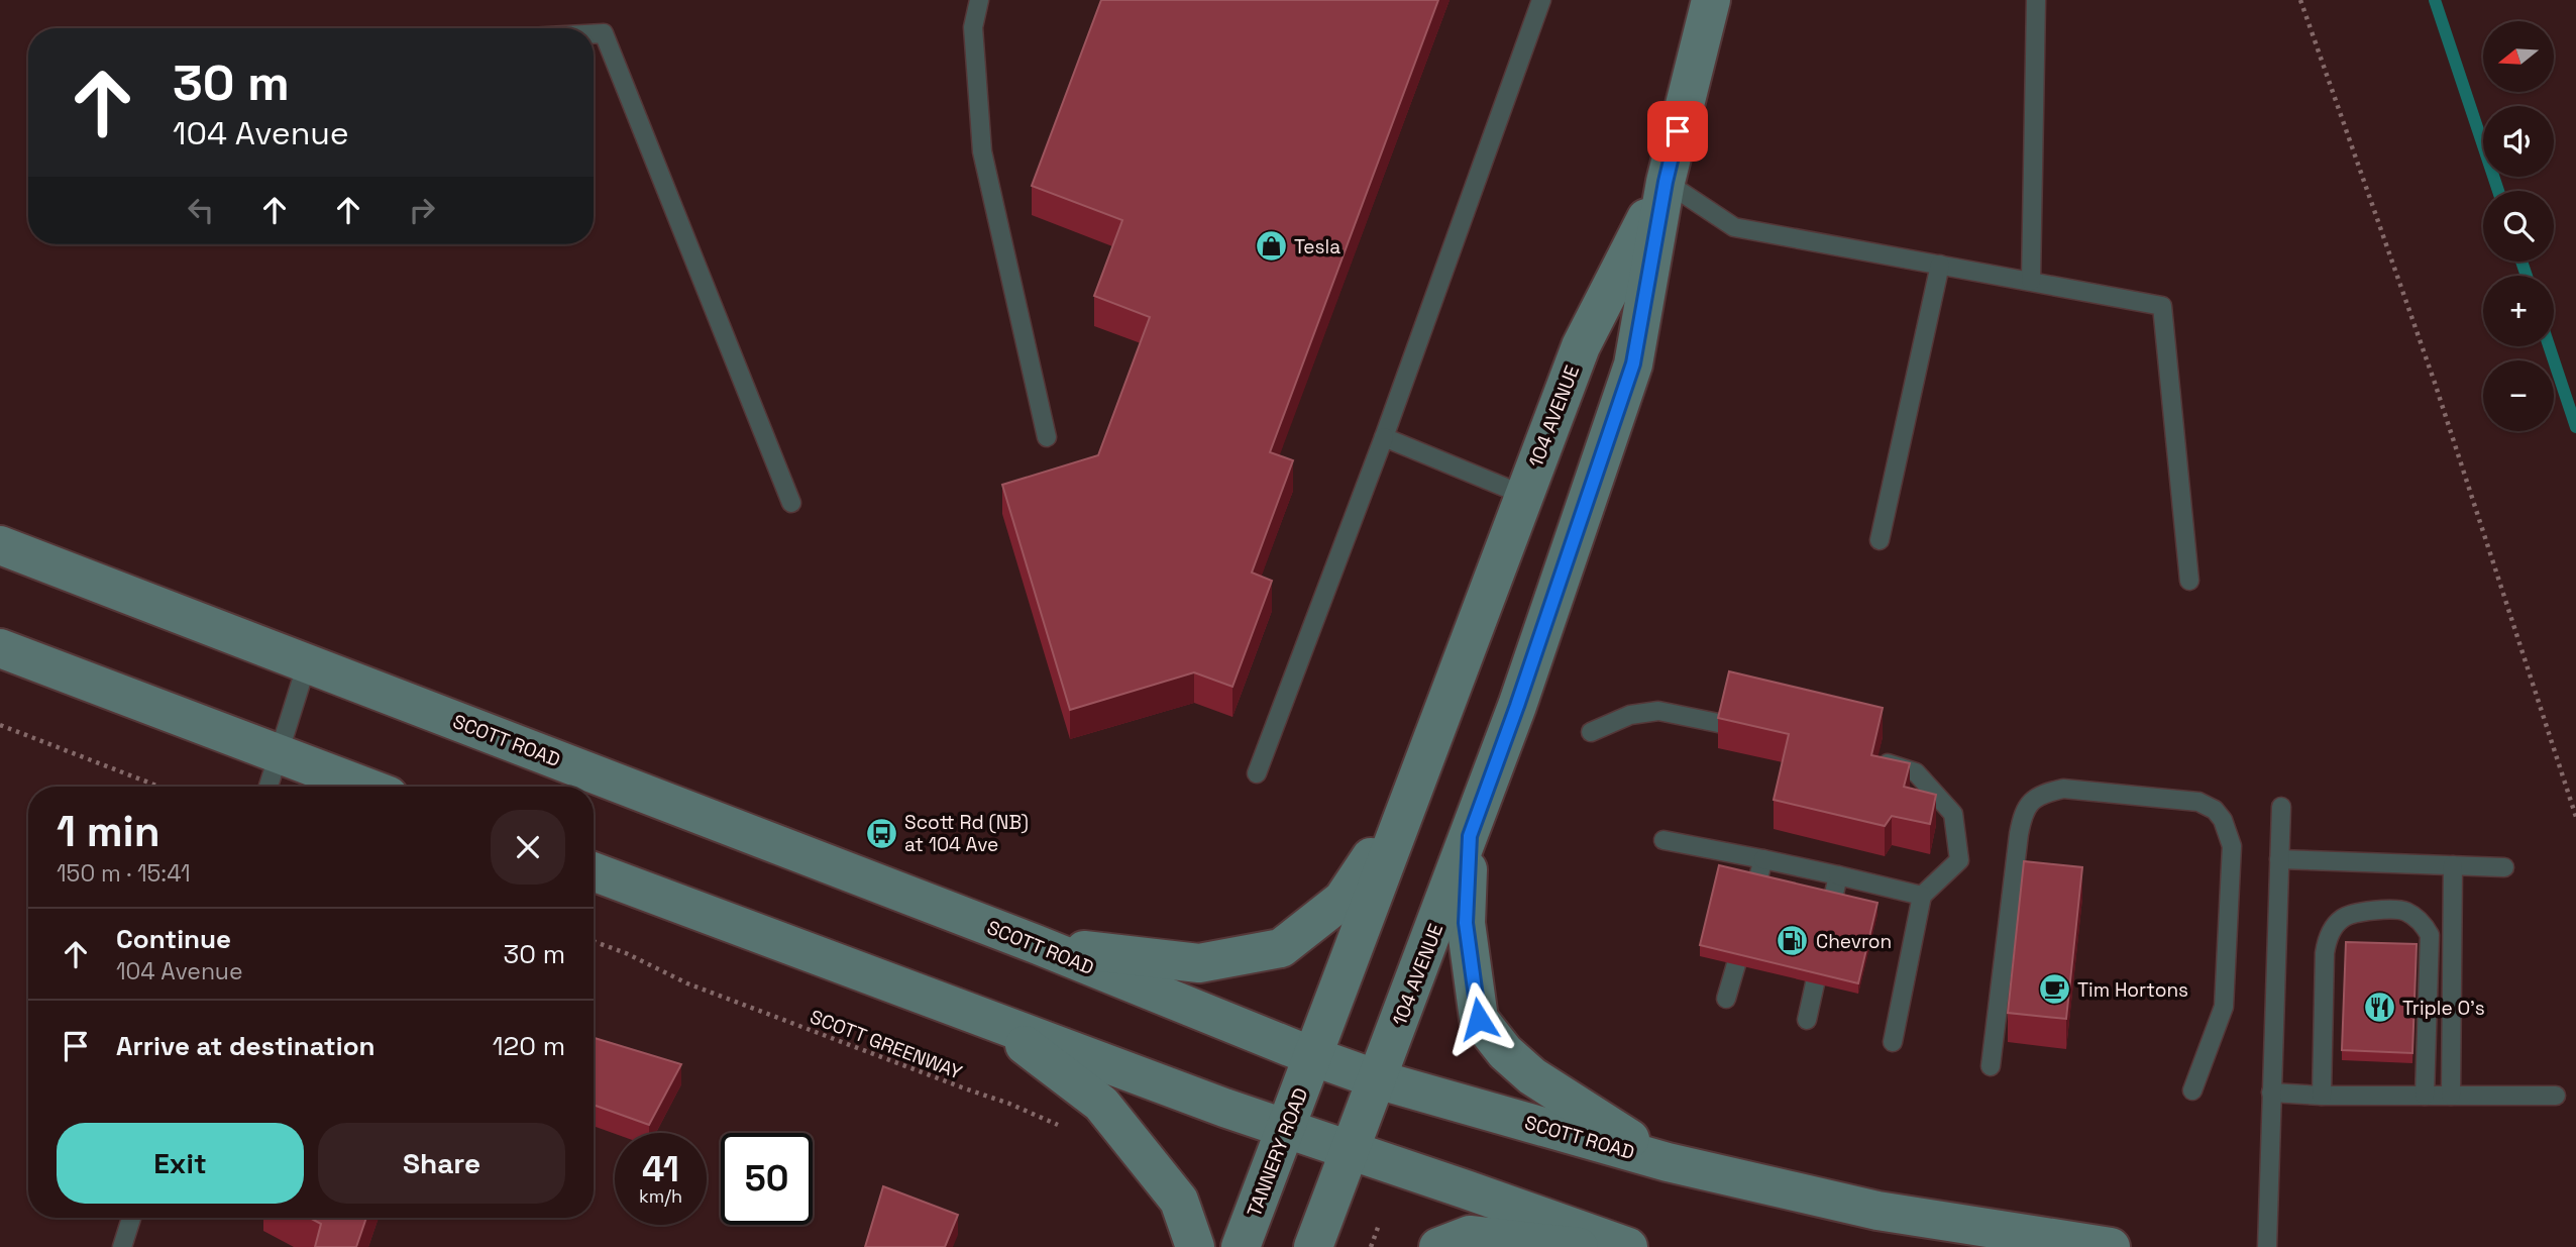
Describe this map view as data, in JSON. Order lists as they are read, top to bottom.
{
  "streets": {
    "main road": ["104 AVENUE", "SCOTT ROAD", "TANNERY ROAD"],
    "path": ["SCOTT GREENWAY"]
  },
  "crossings": [
    ["104 AVENUE", "SCOTT ROAD"],
    ["104 AVENUE", "TANNERY ROAD"],
    ["SCOTT ROAD", "TANNERY ROAD"]
  ],
  "places": {
    "shop": ["Tesla"],
    "bus stop": ["Scott Rd (NB) at 104 Ave"],
    "fuel station": ["Chevron"],
    "cafe": ["Tim Hortons"],
    "restaurant": ["Triple O's"]
  },
  "north": "left",
  "page": {
    "map_buttons": ["+", "−"],
    "turn": ["30 m", "104 Avenue"],
    "heading": ["1 min", "150 m · 15:41"],
    "list": [
      {
        "name": "Continue",
        "note": "104 Avenue",
        "value": "30 m"
      },
      {
        "name": "Arrive at destination",
        "value": "120 m"
      }
    ],
    "buttons": ["Exit", "Share"],
    "speed": "41 km/h",
    "limit": "50"
  }
}
